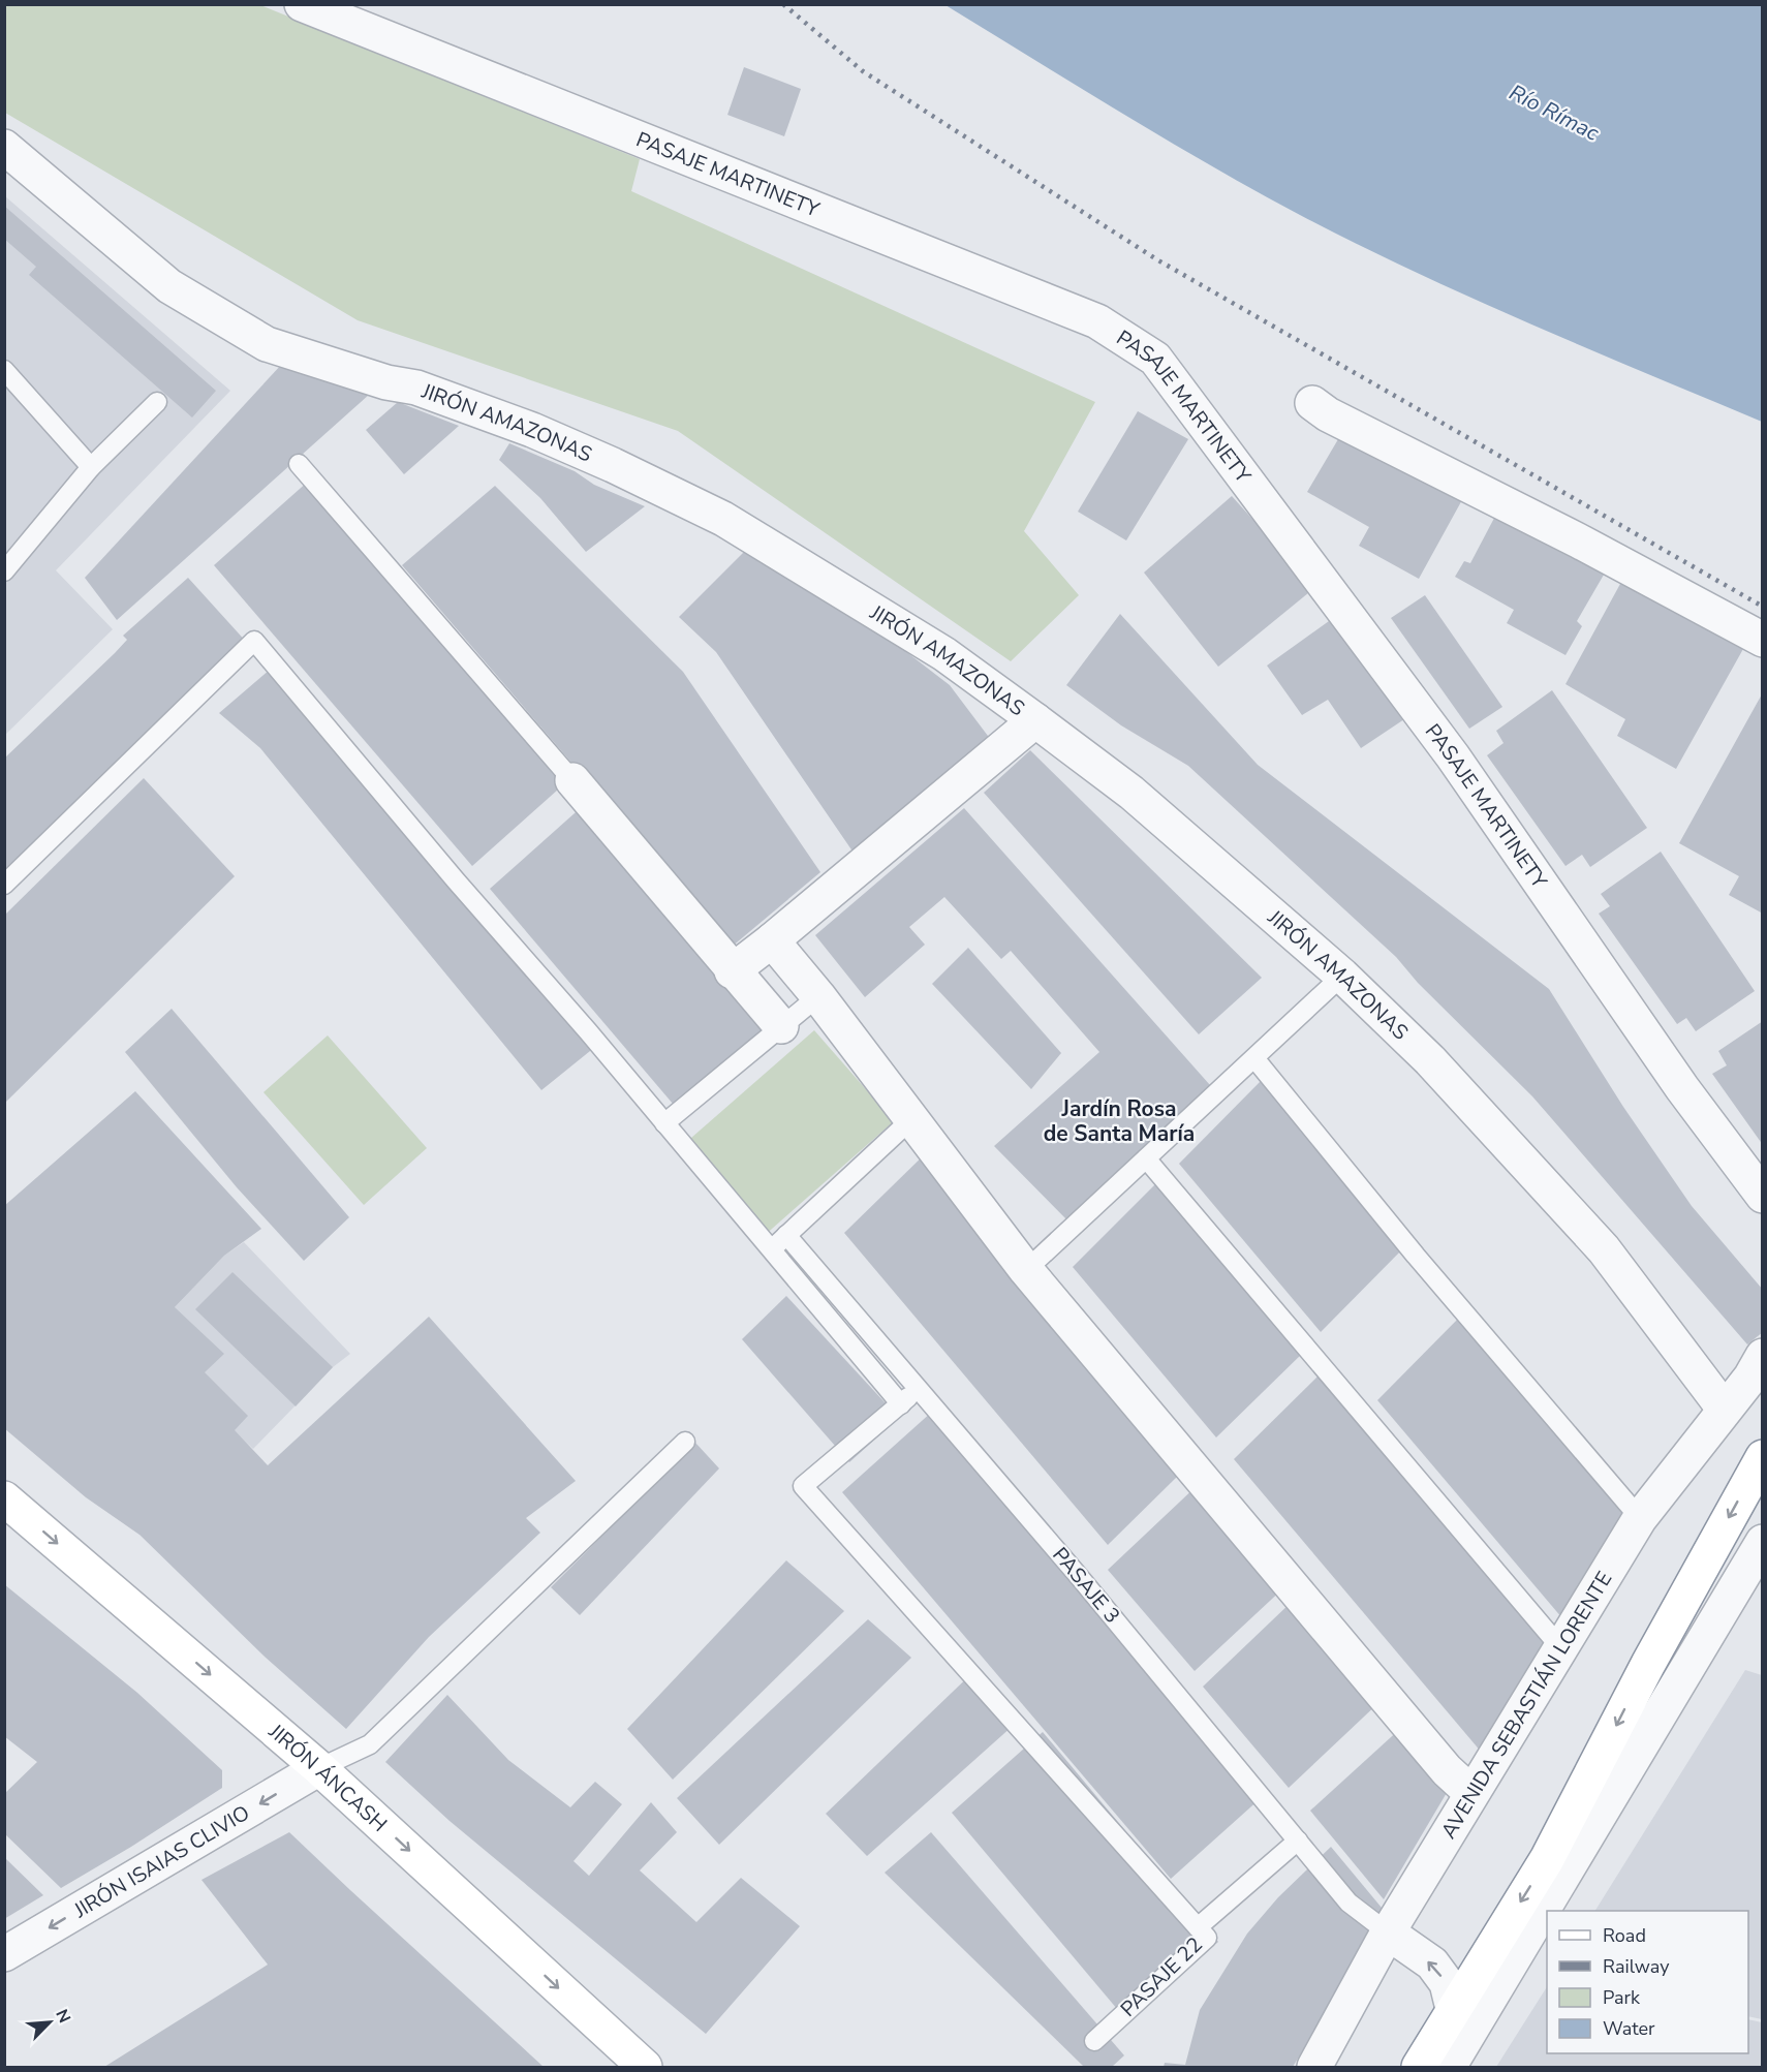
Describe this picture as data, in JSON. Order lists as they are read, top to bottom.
{
  "streets": {
    "main road": ["JIRÓN ÁNCASH"],
    "street": [
      "PASAJE MARTINETY",
      "JIRÓN AMAZONAS",
      "AVENIDA SEBASTIÁN LORENTE",
      "JIRÓN ISAIAS CLIVIO"
    ],
    "lane": ["PASAJE 3", "PASAJE 22"]
  },
  "crossings": [
    ["JIRÓN AMAZONAS", "AVENIDA SEBASTIÁN LORENTE"],
    ["PASAJE 3", "AVENIDA SEBASTIÁN LORENTE"],
    ["PASAJE 3", "PASAJE 22"],
    ["JIRÓN ÁNCASH", "JIRÓN ISAIAS CLIVIO"]
  ],
  "one_way": ["JIRÓN ÁNCASH", "JIRÓN ISAIAS CLIVIO"],
  "districts": ["Jardín Rosa de Santa María"],
  "water": ["Río Rímac"],
  "legend": [
    "Road",
    "Railway",
    "Park",
    "Water"
  ],
  "north": "top right"
}
